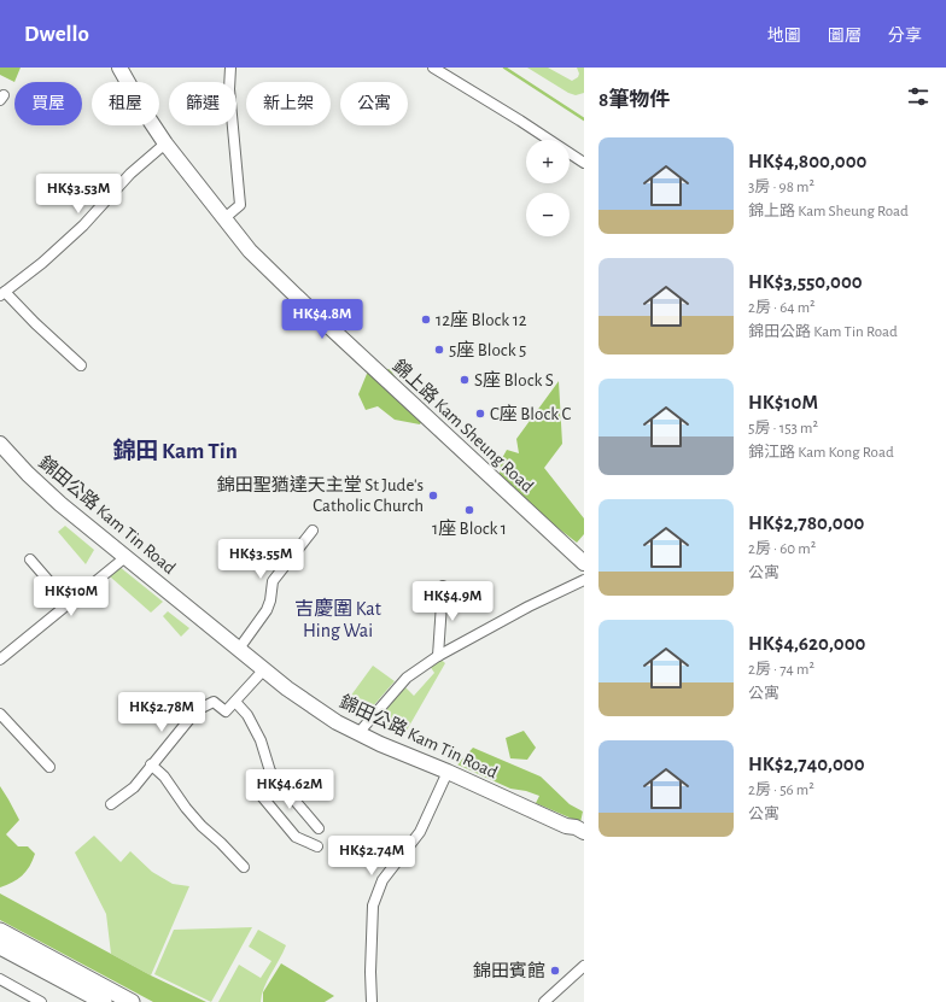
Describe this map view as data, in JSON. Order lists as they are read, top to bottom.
{
  "streets": {
    "main road": ["錦上路 Kam Sheung Road", "錦田公路 Kam Tin Road"]
  },
  "districts": ["錦田 Kam Tin", "吉慶圍 Kat Hing Wai"],
  "places": [
    "12座 Block 12",
    "5座 Block 5",
    "S座 Block S",
    "C座 Block C",
    "錦田聖猶達天主堂 St Jude's Catholic Church",
    "1座 Block 1",
    "錦田賓館"
  ],
  "page": {
    "header": "Dwello",
    "nav": ["地圖", "圖層", "分享"],
    "heading": "8筆物件",
    "chip": [
      "買屋",
      "租屋",
      "篩選",
      "新上架",
      "公寓"
    ],
    "list": [
      {
        "name": "HK$4,800,000",
        "note": "3房 · 98 m² · 錦上路 Kam Sheung Road"
      },
      {
        "name": "HK$3,550,000",
        "note": "2房 · 64 m² · 錦田公路 Kam Tin Road"
      },
      {
        "name": "HK$10M",
        "note": "5房 · 153 m² · 錦江路 Kam Kong Road"
      },
      {
        "name": "HK$2,780,000",
        "note": "2房 · 60 m² · 公寓"
      },
      {
        "name": "HK$4,620,000",
        "note": "2房 · 74 m² · 公寓"
      },
      {
        "name": "HK$2,740,000",
        "note": "2房 · 56 m² · 公寓"
      }
    ],
    "map_buttons": ["+", "−"],
    "price": [
      "HK$3.53M",
      "HK$4.8M",
      "HK$3.55M",
      "HK$10M",
      "HK$4.9M",
      "HK$2.78M",
      "HK$4.62M",
      "HK$2.74M"
    ]
  }
}
